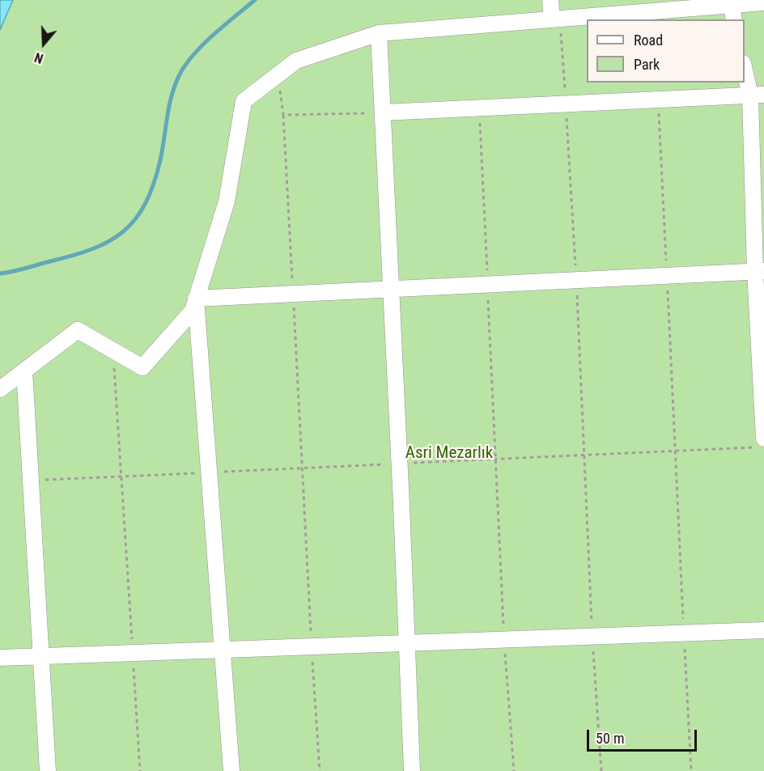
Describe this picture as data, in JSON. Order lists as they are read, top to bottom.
{
  "parks": ["Asri Mezarlık"],
  "legend": ["Road", "Park"],
  "scale_bar": "50 m",
  "north": "bottom"
}
